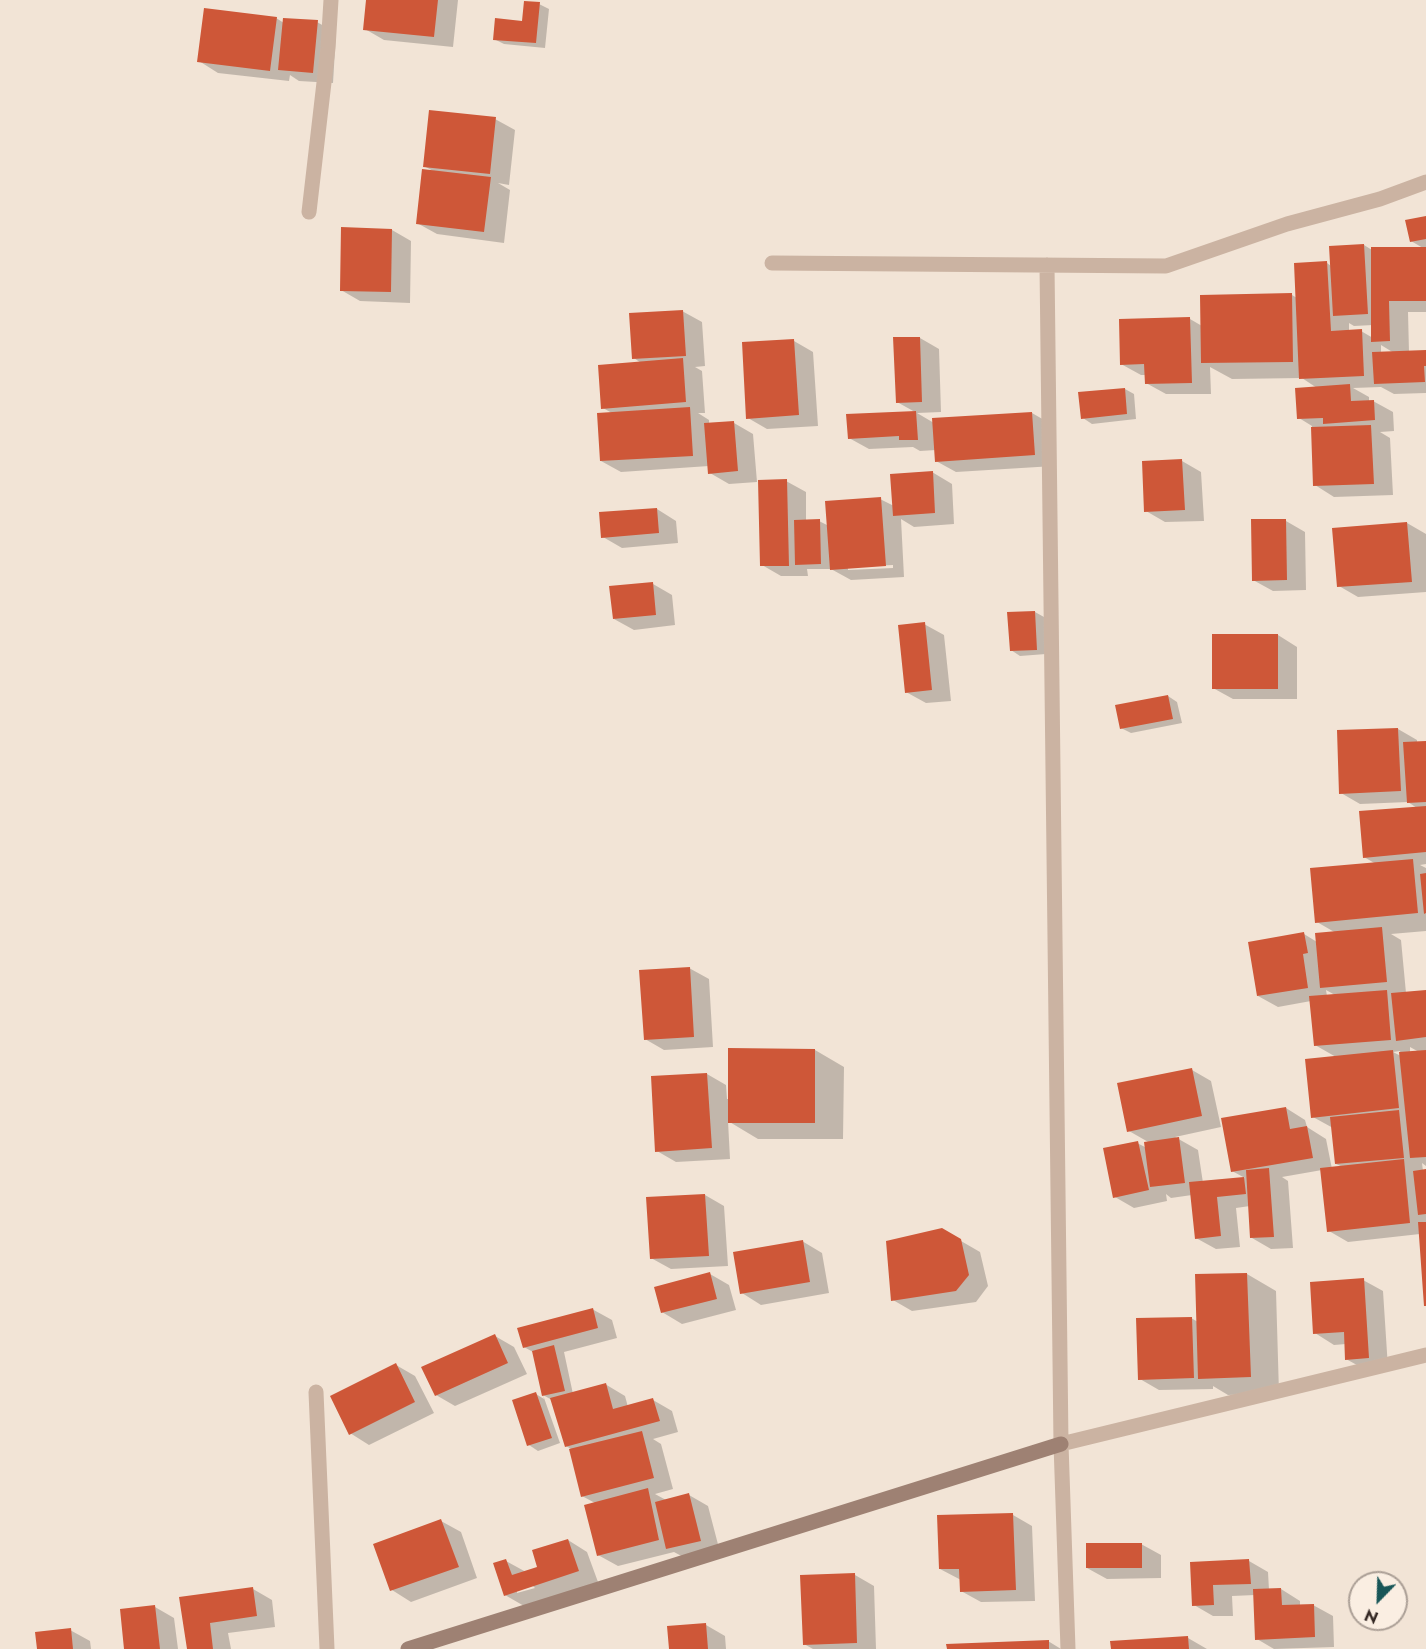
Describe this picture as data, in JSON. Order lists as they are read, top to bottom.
{
  "north": "bottom left"
}
